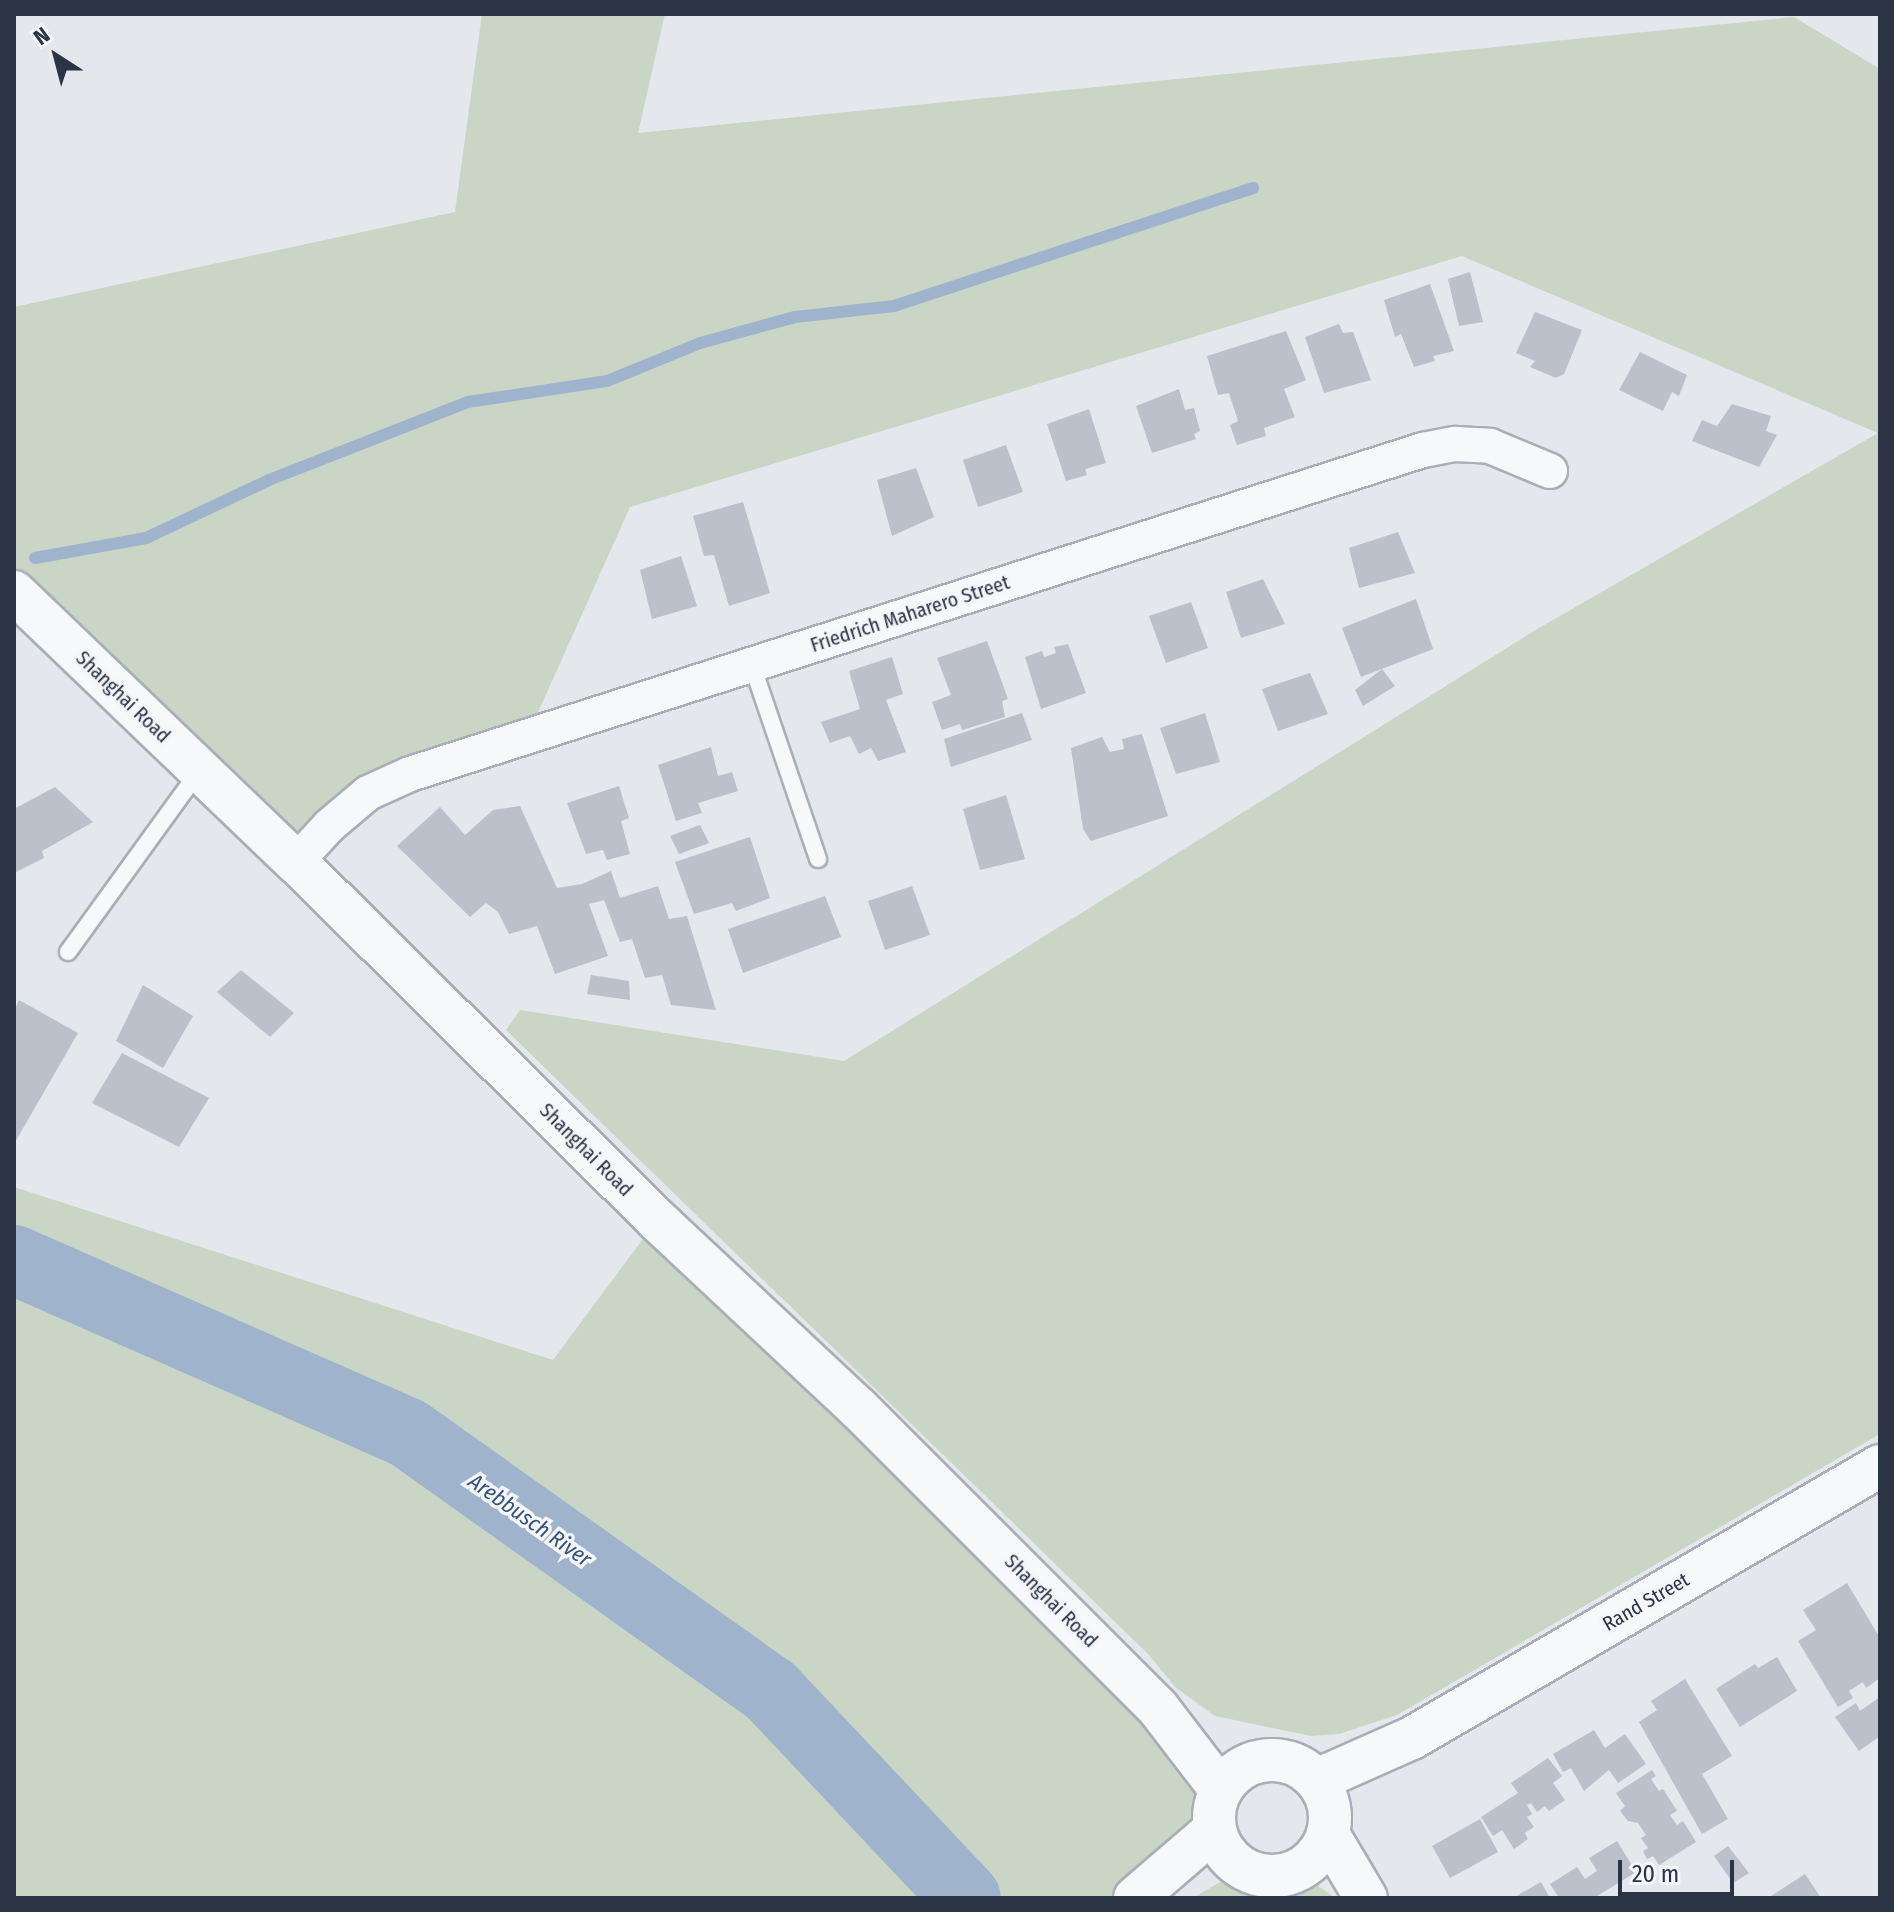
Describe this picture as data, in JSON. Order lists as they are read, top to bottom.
{
  "streets": {
    "street": ["Friedrich Maharero Street", "Shanghai Road", "Rand Street"]
  },
  "crossings": [
    ["Friedrich Maharero Street", "Shanghai Road"]
  ],
  "water": ["Arebbusch River"],
  "scale_bar": "20 m",
  "north": "top left"
}
